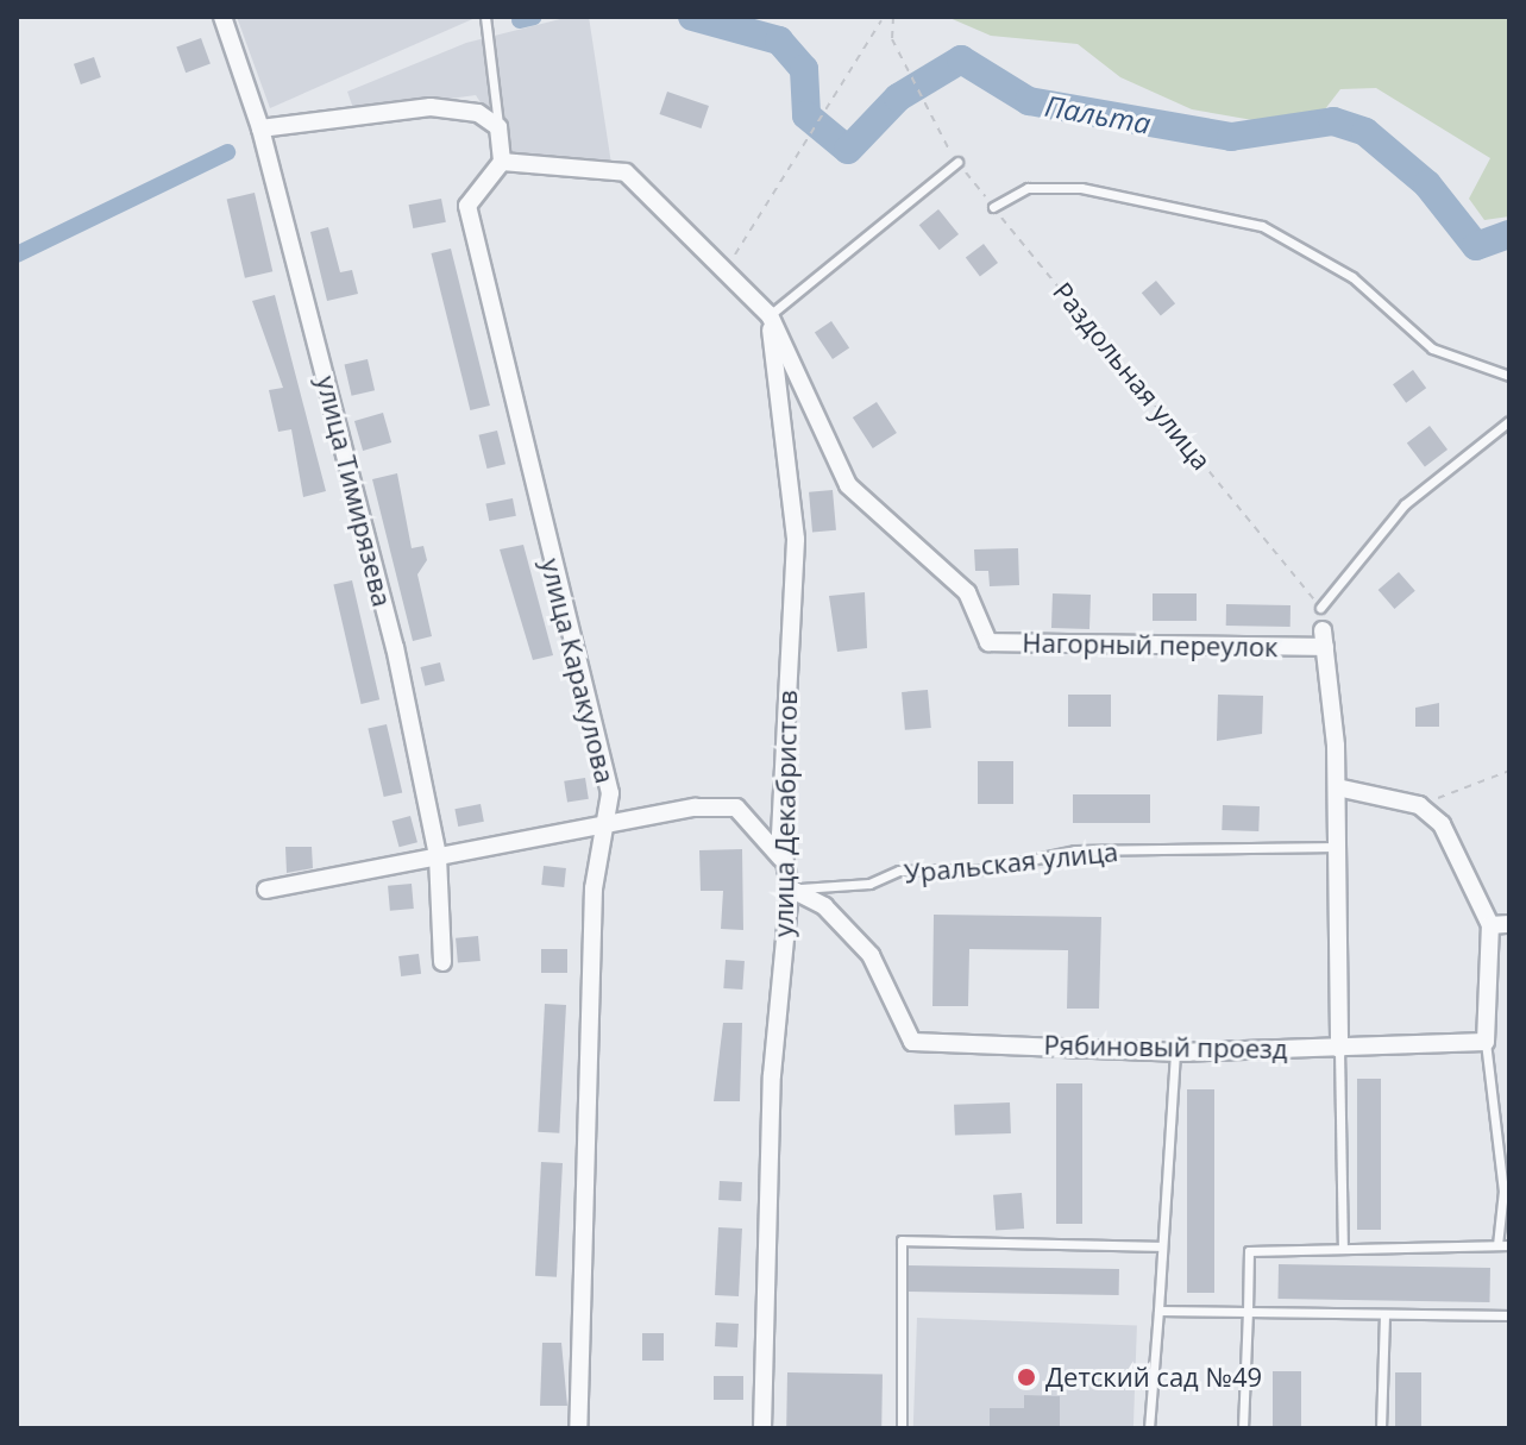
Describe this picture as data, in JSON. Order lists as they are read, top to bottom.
{
  "streets": {
    "street": [
      "улица Тимирязева",
      "Нагорный переулок",
      "улица Каракулова",
      "улица Декабристов",
      "Рябиновый проезд"
    ],
    "lane": ["Уральская улица"],
    "path": ["Раздольная улица"]
  },
  "crossings": [
    ["Нагорный переулок", "улица Декабристов"],
    ["улица Декабристов", "Уральская улица"],
    ["улица Декабристов", "Рябиновый проезд"],
    ["Уральская улица", "Рябиновый проезд"]
  ],
  "water": ["Пальта"],
  "places": ["Детский сад №49"]
}
